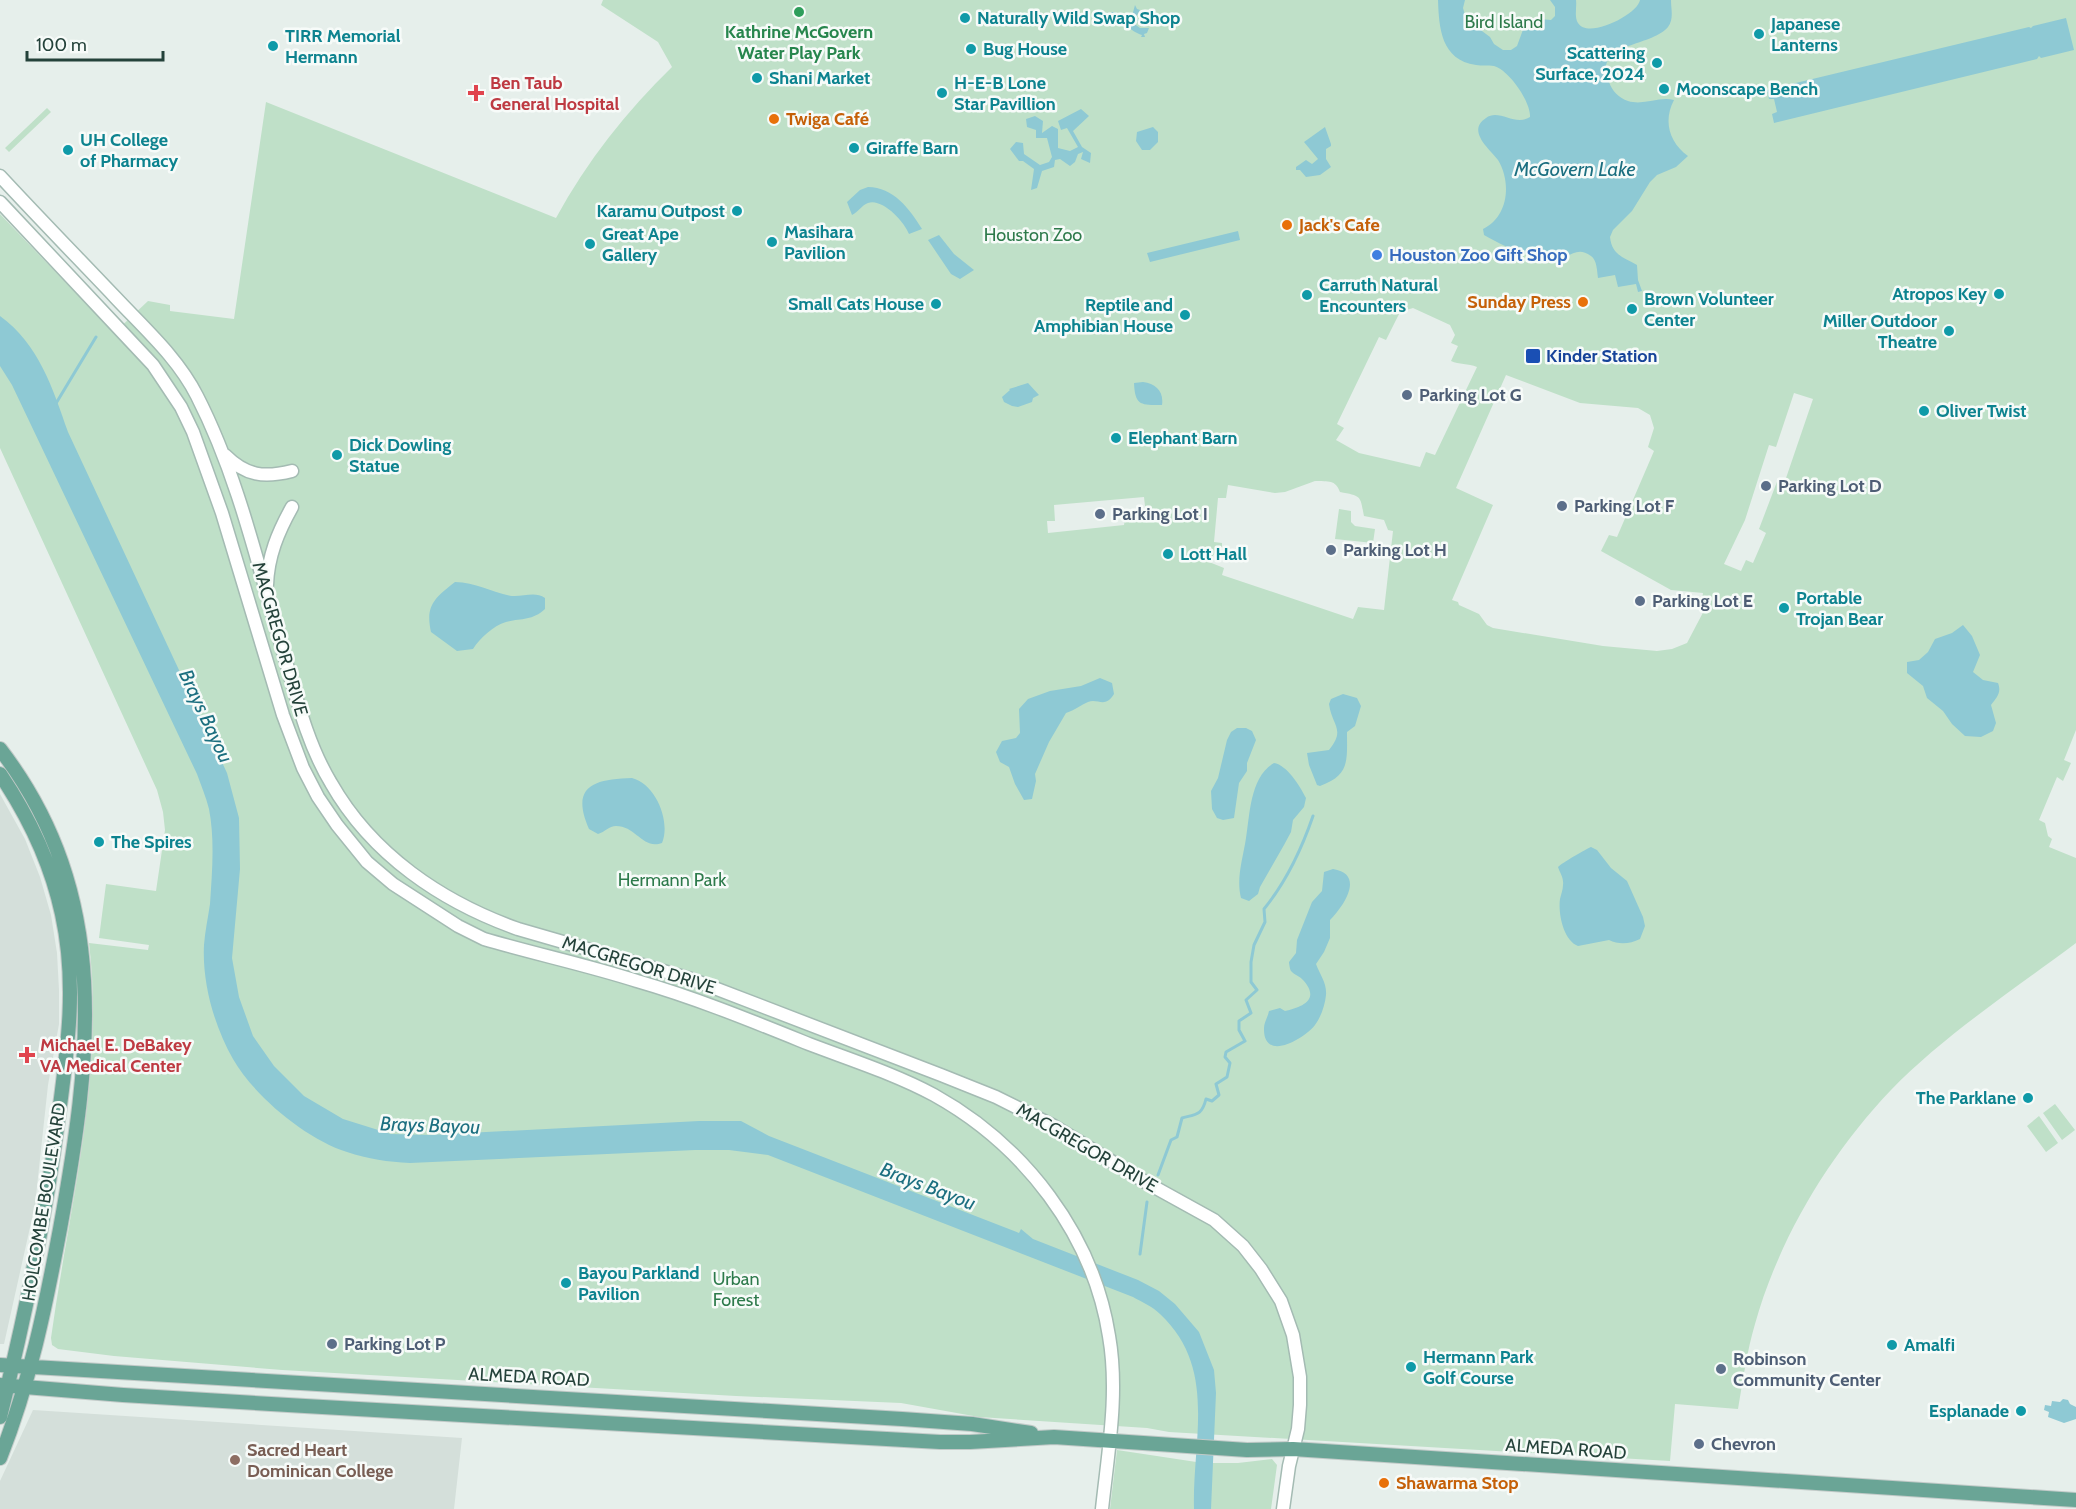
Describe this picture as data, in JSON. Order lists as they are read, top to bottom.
{
  "streets": {
    "main road": ["MACGREGOR DRIVE", "HOLCOMBE BOULEVARD", "ALMEDA ROAD"]
  },
  "crossings": [
    ["MACGREGOR DRIVE", "ALMEDA ROAD"],
    ["HOLCOMBE BOULEVARD", "ALMEDA ROAD"]
  ],
  "water": ["McGovern Lake", "Brays Bayou"],
  "parks": [
    "Bird Island",
    "Houston Zoo",
    "Hermann Park",
    "Urban Forest"
  ],
  "places": {
    "other": [
      "Kathrine McGovern Water Play Park",
      "Naturally Wild Swap Shop",
      "Japanese Lanterns",
      "TIRR Memorial Hermann",
      "Bug House",
      "Scattering Surface, 2024",
      "Shani Market",
      "Moonscape Bench",
      "H-E-B Lone Star Pavillion",
      "Twiga Café",
      "Giraffe Barn",
      "UH College of Pharmacy",
      "Karamu Outpost",
      "Jack's Cafe",
      "Masihara Pavilion",
      "Great Ape Gallery",
      "Houston Zoo Gift Shop",
      "Atropos Key",
      "Carruth Natural Encounters",
      "Sunday Press",
      "Small Cats House",
      "Brown Volunteer Center",
      "Reptile and Amphibian House",
      "Miller Outdoor Theatre",
      "Parking Lot G",
      "Oliver Twist",
      "Elephant Barn",
      "Dick Dowling Statue",
      "Parking Lot D",
      "Parking Lot F",
      "Parking Lot I",
      "Parking Lot H",
      "Lott Hall",
      "Parking Lot E",
      "Portable Trojan Bear",
      "The Spires",
      "The Parklane",
      "Bayou Parkland Pavilion",
      "Parking Lot P",
      "Amalfi",
      "Hermann Park Golf Course",
      "Robinson Community Center",
      "Esplanade",
      "Chevron",
      "Sacred Heart Dominican College",
      "Shawarma Stop"
    ],
    "health": ["Ben Taub General Hospital", "Michael E. DeBakey VA Medical Center"],
    "transit": ["Kinder Station"]
  },
  "scale_bar": "100 m"
}
